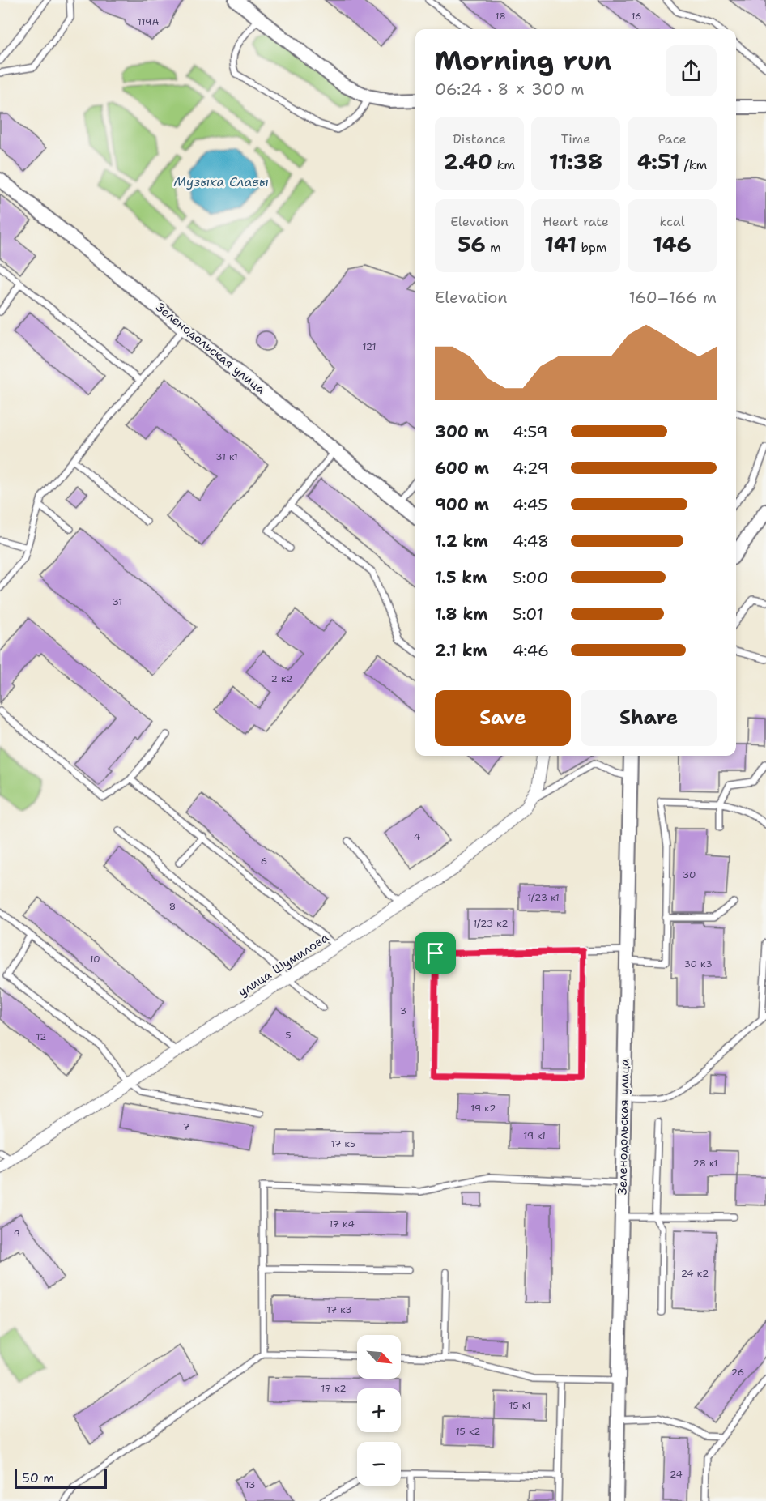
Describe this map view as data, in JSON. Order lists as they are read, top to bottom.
{
  "streets": {
    "street": ["Зеленодольская улица", "улица Шумилова"]
  },
  "water": ["Музыка Славы"],
  "house_numbers": [
    "18",
    "16",
    "119А",
    "121",
    "31 к1",
    "31",
    "2 к2",
    "4",
    "6",
    "30",
    "1/23 к1",
    "8",
    "1/23 к2",
    "10",
    "30 к3",
    "3",
    "5",
    "12",
    "19 к2",
    "7",
    "19 к1",
    "17 к5",
    "28 к1",
    "17 к4",
    "9",
    "24 к2",
    "17 к3",
    "26",
    "17 к2",
    "15 к1",
    "15 к2",
    "24",
    "13"
  ],
  "scale_bar": "50 m",
  "north": "bottom right",
  "page": {
    "heading": ["Morning run", "06:24 · 8 × 300 m"],
    "stats": [
      ["Distance", "2.40 km"],
      ["Time", "11:38"],
      ["Pace", "4:51 /km"],
      ["Elevation", "56 m"],
      ["Heart rate", "141 bpm"],
      ["kcal", "146"]
    ],
    "chart": ["Elevation", "160–166 m"],
    "list": [
      {
        "name": "300 m",
        "note": "4:59"
      },
      {
        "name": "600 m",
        "note": "4:29"
      },
      {
        "name": "900 m",
        "note": "4:45"
      },
      {
        "name": "1.2 km",
        "note": "4:48"
      },
      {
        "name": "1.5 km",
        "note": "5:00"
      },
      {
        "name": "1.8 km",
        "note": "5:01"
      },
      {
        "name": "2.1 km",
        "note": "4:46"
      }
    ],
    "buttons": ["Save", "Share"],
    "map_buttons": ["+", "−"],
    "scale": "50 m"
  }
}
